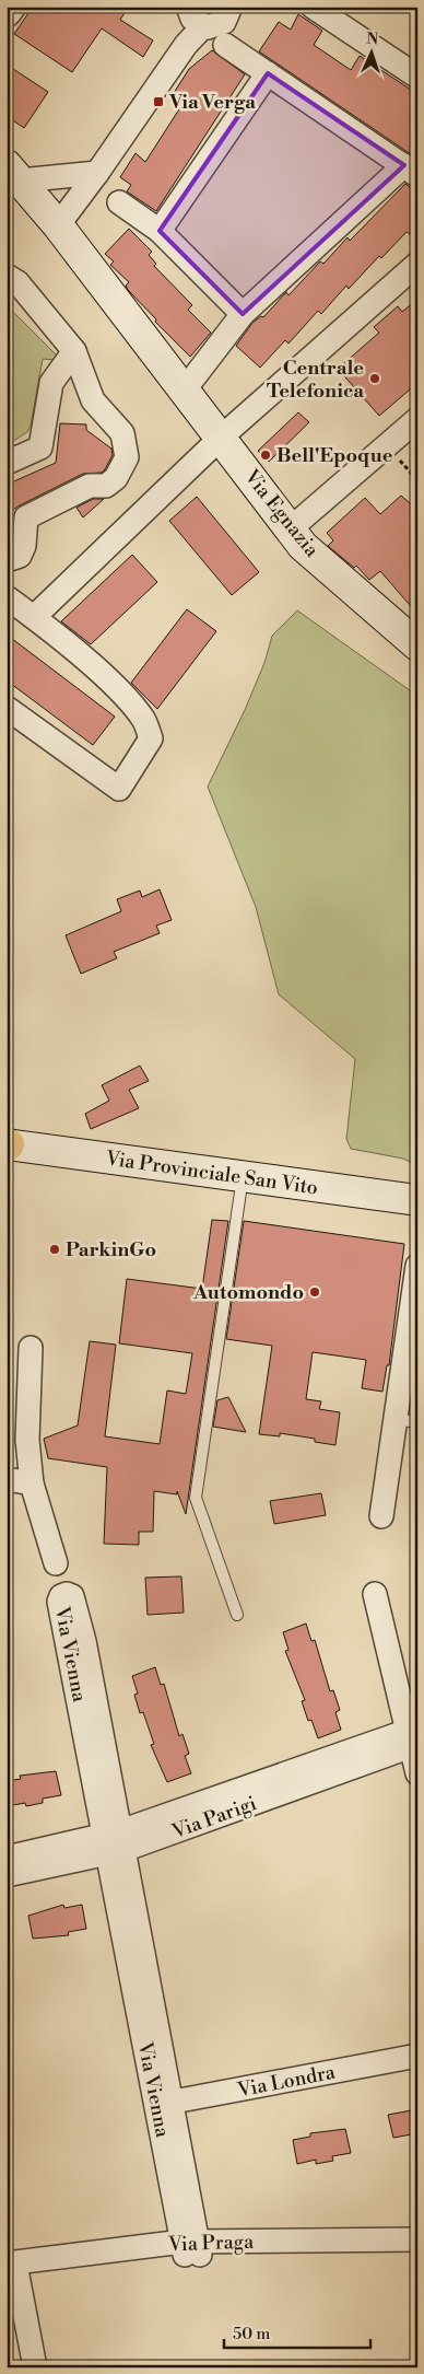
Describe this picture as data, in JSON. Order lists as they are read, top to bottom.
{
  "streets": {
    "street": [
      "Via Egnazia",
      "Via Provinciale San Vito",
      "Via Vienna",
      "Via Parigi",
      "Via Londra",
      "Via Praga"
    ]
  },
  "crossings": [
    ["Via Vienna", "Via Parigi"],
    ["Via Vienna", "Via Londra"],
    ["Via Vienna", "Via Praga"]
  ],
  "places": {
    "transit": ["Via Verga"],
    "other": [
      "Centrale Telefonica",
      "Bell'Epoque",
      "ParkinGo",
      "Automondo"
    ]
  },
  "scale_bar": "50 m",
  "north": "top"
}
